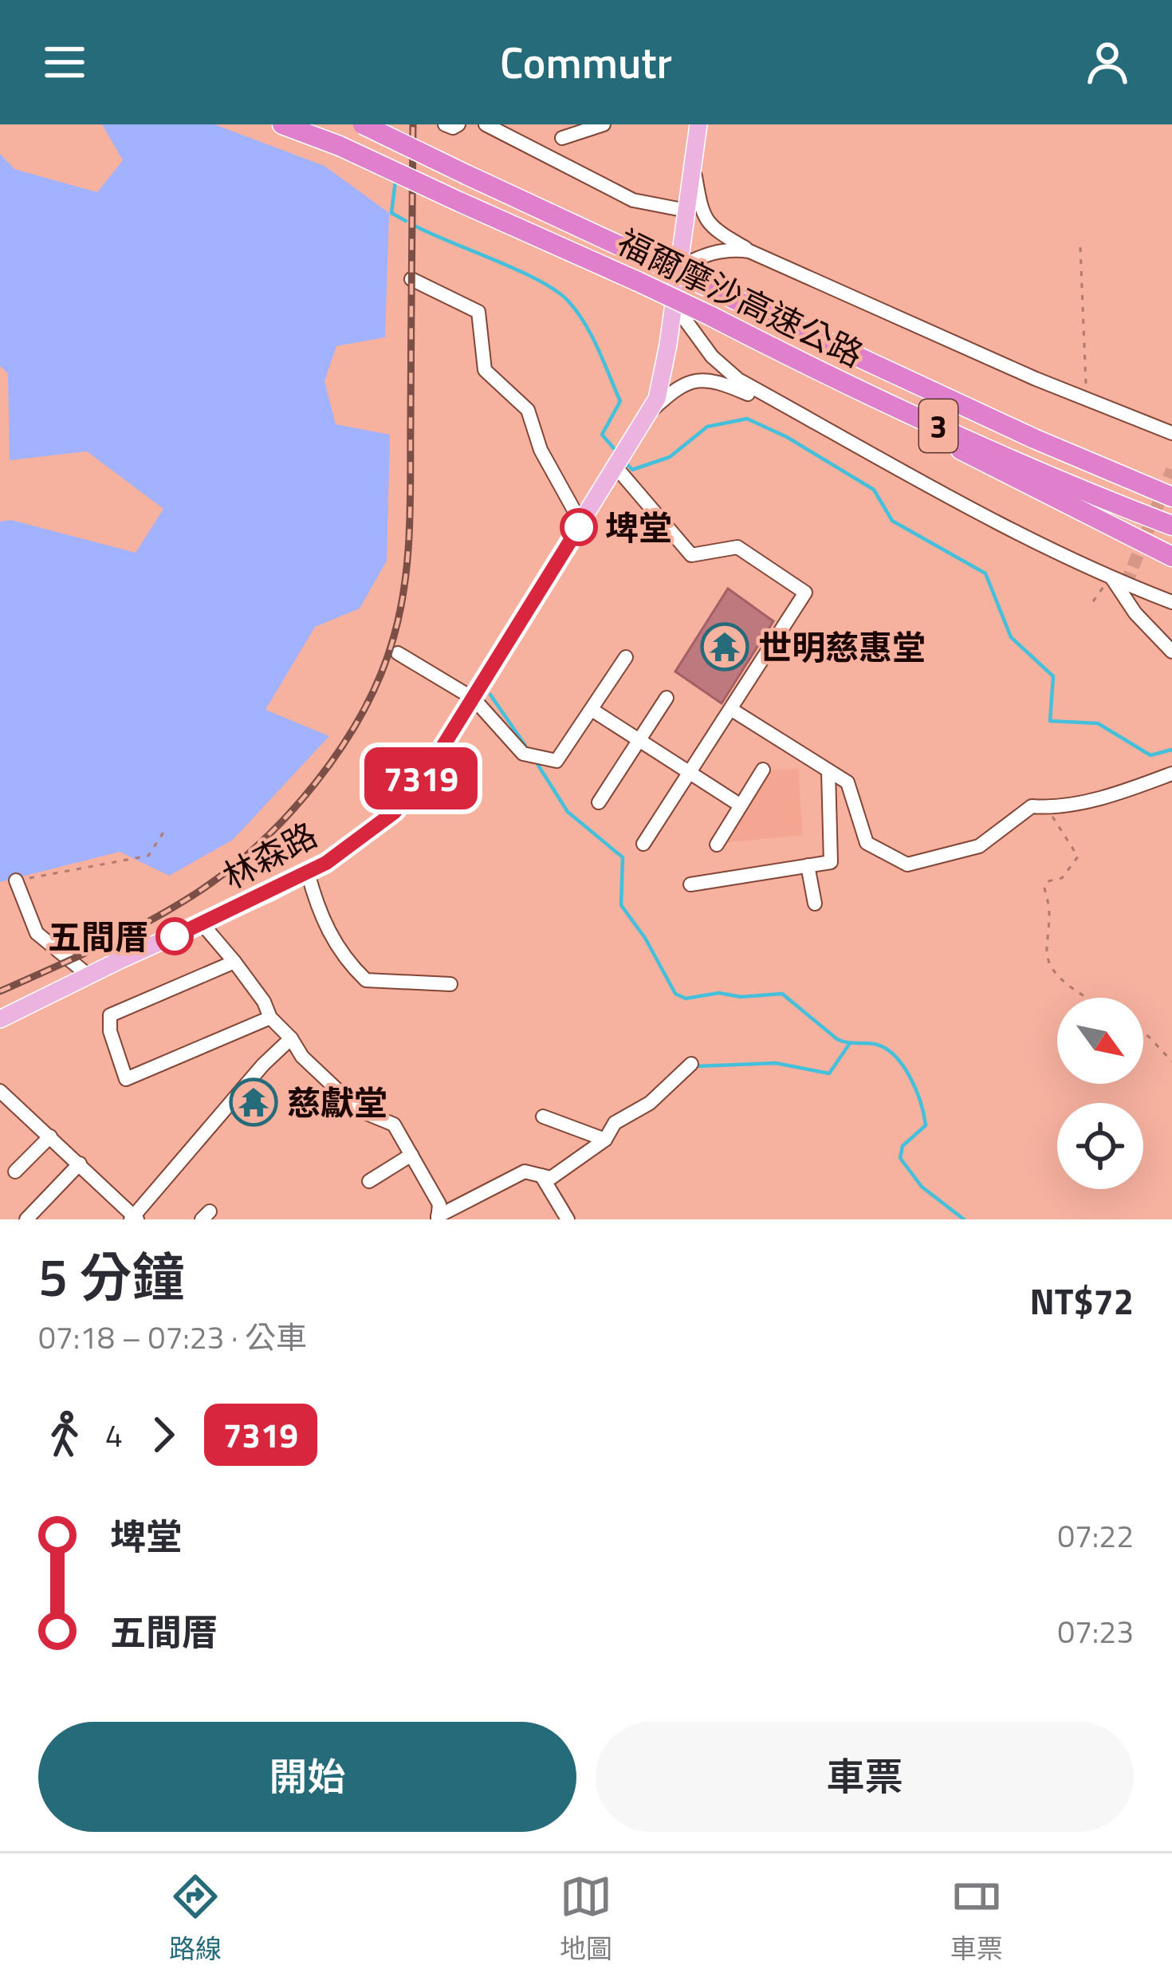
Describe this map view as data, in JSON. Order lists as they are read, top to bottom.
{
  "streets": {
    "highway": ["福爾摩沙高速公路", "3"],
    "main road": ["林森路"]
  },
  "places": {
    "other": ["埤堂", "五間厝"],
    "temple": ["世明慈惠堂", "慈獻堂"]
  },
  "lines": ["bus line 7319"],
  "north": "bottom right",
  "page": {
    "header": "Commutr",
    "on_map": "7319",
    "heading": ["5 分鐘", "07:18 – 07:23 · 公車", "NT$72"],
    "legs": ["4", "7319"],
    "list": [
      {
        "name": "埤堂",
        "value": "07:22"
      },
      {
        "name": "五間厝",
        "value": "07:23"
      }
    ],
    "buttons": ["開始", "車票"],
    "tabs": ["路線", "地圖", "車票"]
  }
}
